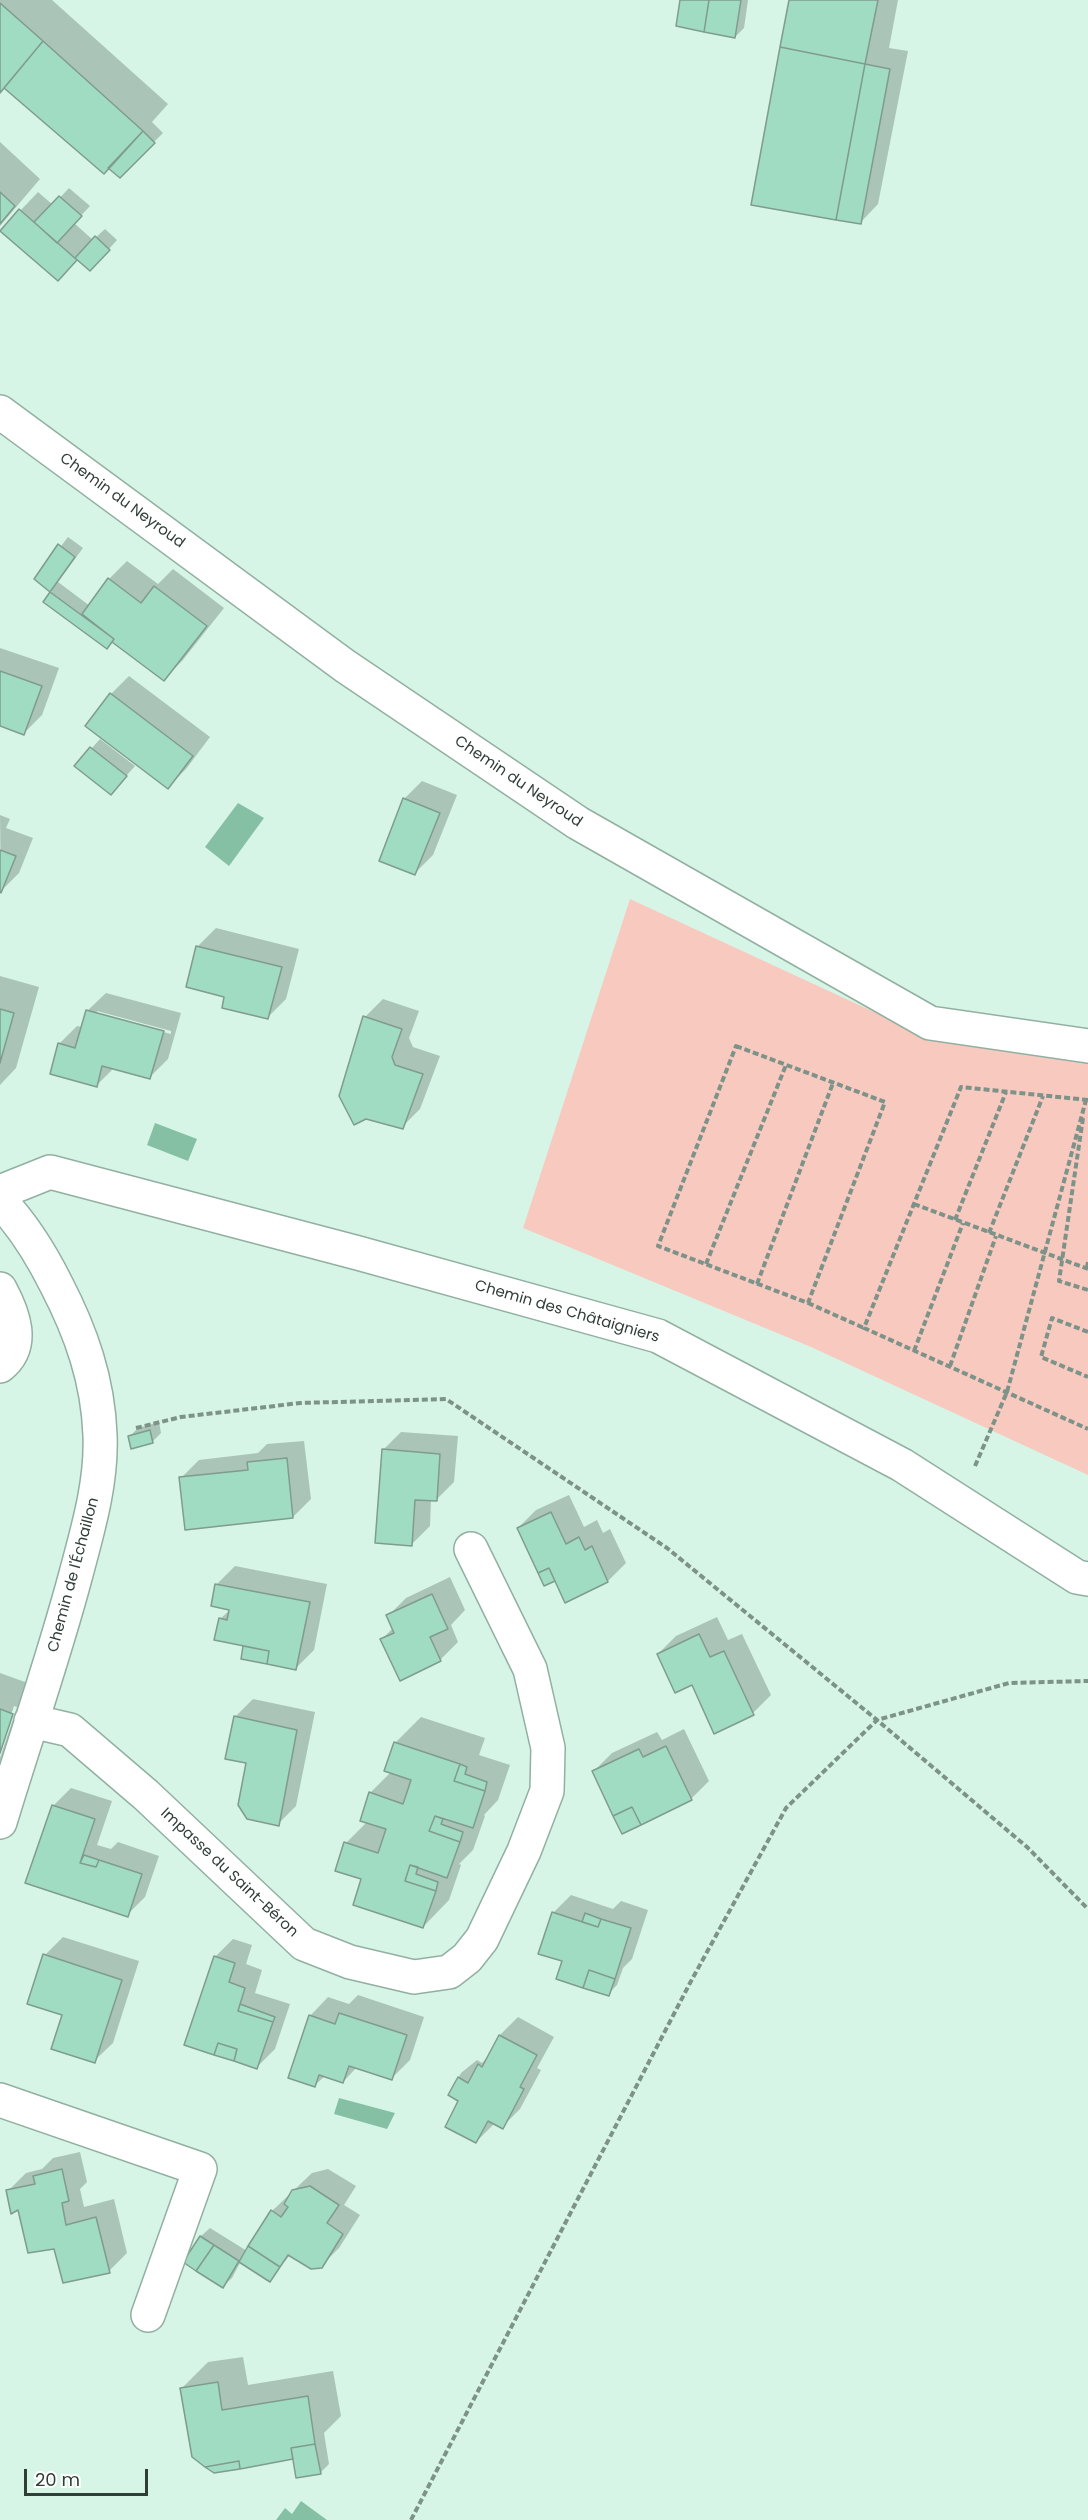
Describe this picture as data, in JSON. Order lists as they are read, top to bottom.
{
  "streets": {
    "street": [
      "Chemin du Neyroud",
      "Chemin des Châtaigniers",
      "Chemin de l'Échaillon",
      "Impasse du Saint-Béron"
    ]
  },
  "crossings": [
    ["Chemin de l'Échaillon", "Impasse du Saint-Béron"]
  ],
  "scale_bar": "20 m"
}
